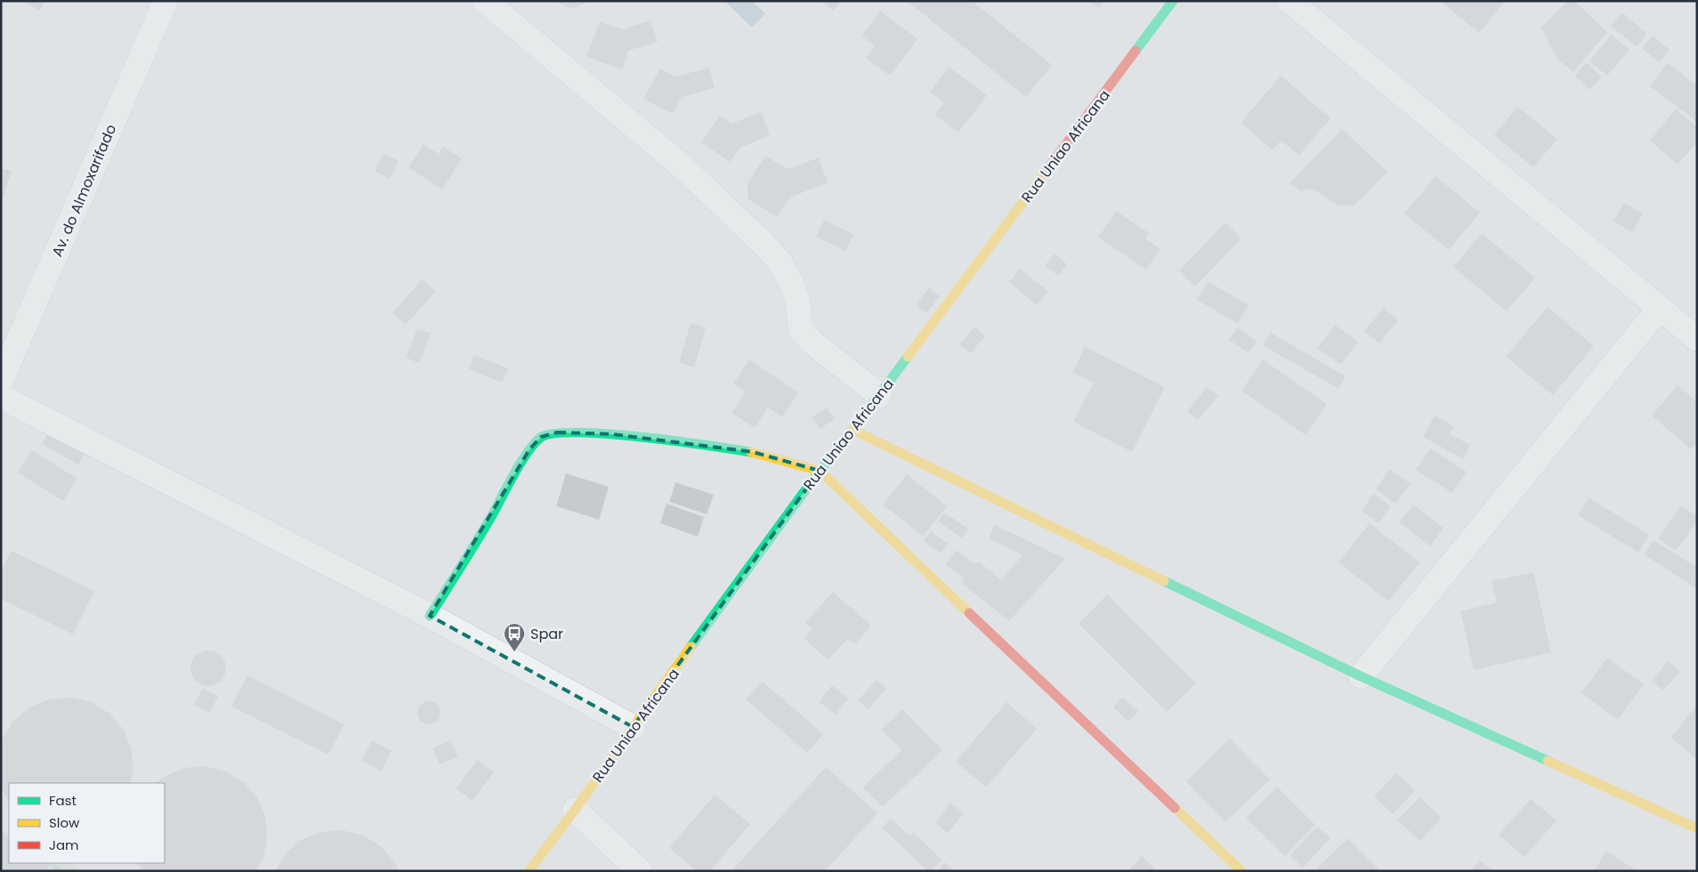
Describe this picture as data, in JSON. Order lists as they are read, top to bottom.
{
  "streets": {
    "street": ["Rua Uniao Africana", "Av. do Almoxarifado"]
  },
  "places": {
    "bus stop": ["Spar"]
  },
  "legend": ["Fast", "Slow", "Jam"]
}
